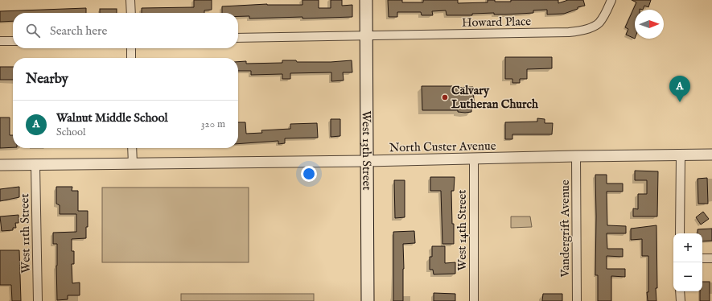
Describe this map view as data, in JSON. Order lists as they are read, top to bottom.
{
  "streets": {
    "main road": ["West 13th Street"],
    "street": [
      "Howard Place",
      "North Custer Avenue",
      "Vandergrift Avenue",
      "West 14th Street",
      "West 11th Street"
    ]
  },
  "crossings": [
    ["Howard Place", "West 13th Street"],
    ["North Custer Avenue", "West 13th Street"],
    ["North Custer Avenue", "Vandergrift Avenue"],
    ["North Custer Avenue", "West 14th Street"],
    ["North Custer Avenue", "West 11th Street"]
  ],
  "places": ["Calvary Lutheran Church"],
  "north": "right",
  "page": {
    "search": "Search here",
    "heading": "Nearby",
    "pins": "A",
    "list": [
      {
        "mark": "A",
        "name": "Walnut Middle School",
        "note": "School",
        "value": "320 m"
      }
    ],
    "map_buttons": ["+", "−"]
  }
}
